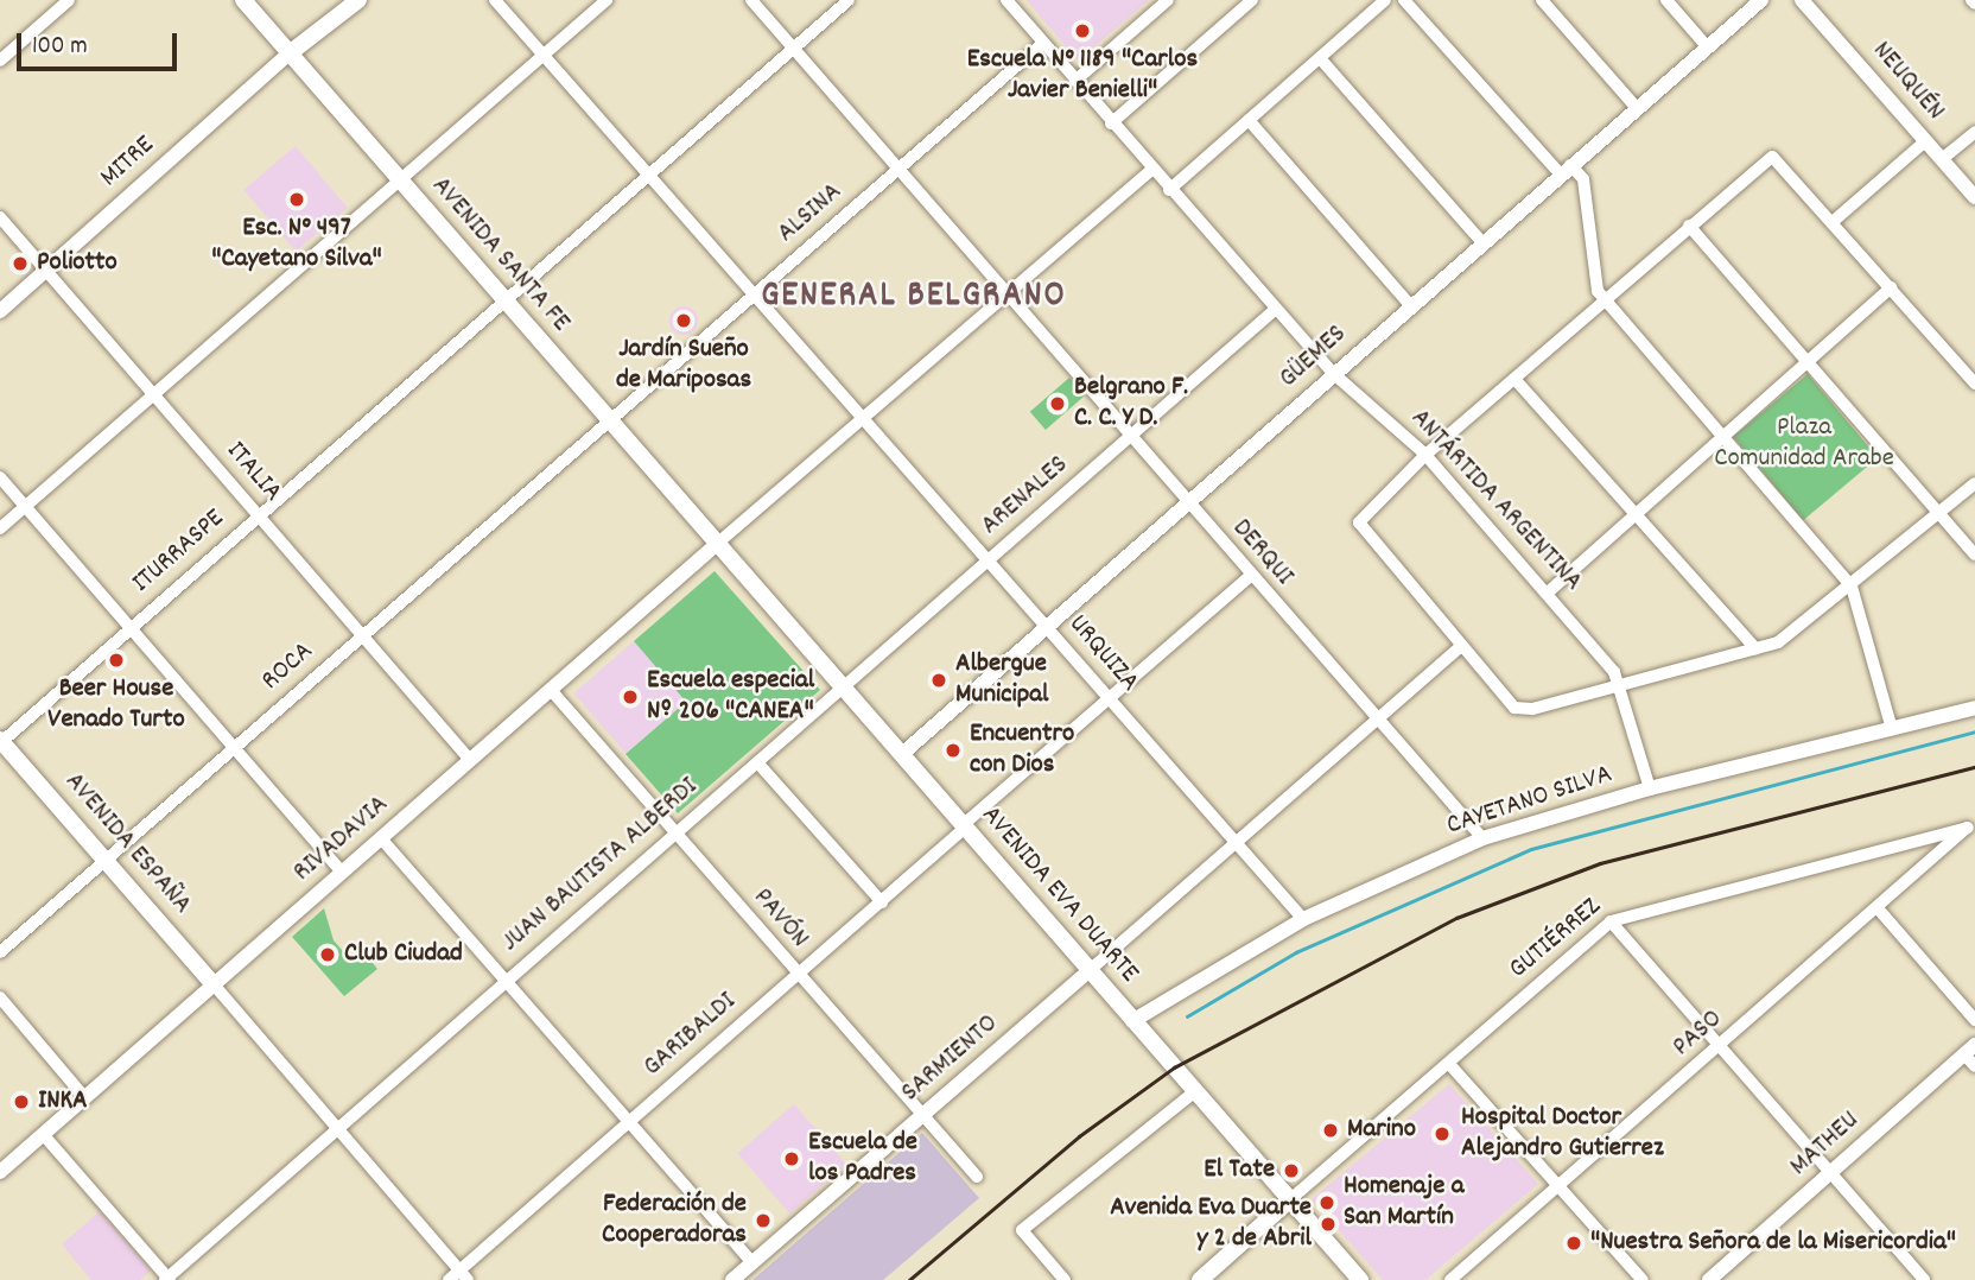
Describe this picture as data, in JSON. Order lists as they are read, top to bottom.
{
  "streets": {
    "main road": ["AVENIDA SANTA FE", "AVENIDA ESPAÑA", "AVENIDA EVA DUARTE"],
    "street": [
      "NEUQUÉN",
      "MITRE",
      "ALSINA",
      "GÜEMES",
      "ITALIA",
      "ARENALES",
      "ANTÁRTIDA ARGENTINA",
      "ITURRASPE",
      "DERQUI",
      "URQUIZA",
      "ROCA",
      "CAYETANO SILVA",
      "RIVADAVIA",
      "JUAN BAUTISTA ALBERDI",
      "PAVÓN",
      "GUTIÉRREZ",
      "PASO",
      "GARIBALDI",
      "SARMIENTO",
      "MATHEU"
    ]
  },
  "crossings": [
    ["MITRE", "AVENIDA SANTA FE"],
    ["MITRE", "ITALIA"],
    ["ALSINA", "AVENIDA SANTA FE"],
    ["ALSINA", "ANTÁRTIDA ARGENTINA"],
    ["ALSINA", "DERQUI"],
    ["ALSINA", "URQUIZA"],
    ["ALSINA", "ROCA"],
    ["AVENIDA SANTA FE", "ITURRASPE"],
    ["AVENIDA SANTA FE", "ROCA"],
    ["AVENIDA SANTA FE", "RIVADAVIA"],
    ["AVENIDA SANTA FE", "AVENIDA EVA DUARTE"],
    ["GÜEMES", "ANTÁRTIDA ARGENTINA"],
    ["GÜEMES", "DERQUI"],
    ["GÜEMES", "URQUIZA"],
    ["GÜEMES", "AVENIDA EVA DUARTE"],
    ["ITALIA", "ITURRASPE"],
    ["ITALIA", "ROCA"],
    ["ITALIA", "RIVADAVIA"],
    ["ARENALES", "ANTÁRTIDA ARGENTINA"],
    ["ARENALES", "DERQUI"],
    ["ARENALES", "URQUIZA"],
    ["ARENALES", "JUAN BAUTISTA ALBERDI"],
    ["ARENALES", "AVENIDA EVA DUARTE"],
    ["ANTÁRTIDA ARGENTINA", "CAYETANO SILVA"],
    ["ITURRASPE", "DERQUI"],
    ["ITURRASPE", "URQUIZA"],
    ["ITURRASPE", "AVENIDA ESPAÑA"],
    ["DERQUI", "CAYETANO SILVA"],
    ["DERQUI", "GARIBALDI"],
    ["URQUIZA", "CAYETANO SILVA"],
    ["URQUIZA", "GARIBALDI"],
    ["ROCA", "AVENIDA ESPAÑA"],
    ["CAYETANO SILVA", "AVENIDA EVA DUARTE"],
    ["RIVADAVIA", "AVENIDA ESPAÑA"],
    ["RIVADAVIA", "AVENIDA EVA DUARTE"],
    ["RIVADAVIA", "PAVÓN"],
    ["JUAN BAUTISTA ALBERDI", "AVENIDA EVA DUARTE"],
    ["JUAN BAUTISTA ALBERDI", "PAVÓN"],
    ["AVENIDA EVA DUARTE", "GUTIÉRREZ"],
    ["AVENIDA EVA DUARTE", "GARIBALDI"],
    ["AVENIDA EVA DUARTE", "SARMIENTO"],
    ["PAVÓN", "GARIBALDI"],
    ["PAVÓN", "SARMIENTO"],
    ["GUTIÉRREZ", "PASO"]
  ],
  "districts": ["GENERAL BELGRANO"],
  "parks": ["Plaza Comunidad Arabe"],
  "places": [
    "Escuela N° 1189 \"Carlos Javier Benielli\"",
    "Esc. N° 497 \"Cayetano Silva\"",
    "Poliotto",
    "Jardín Sueño de Mariposas",
    "Belgrano F. C. C. Y D.",
    "Beer House Venado Turto",
    "Albergue Municipal",
    "Escuela especial Nº 206 \"CANEA\"",
    "Encuentro con Dios",
    "Club Ciudad",
    "INKA",
    "Marino",
    "Hospital Doctor Alejandro Gutierrez",
    "Escuela de los Padres",
    "El Tate",
    "Homenaje a San Martín",
    "Federación de Cooperadoras",
    "Avenida Eva Duarte y 2 de Abril",
    "\"Nuestra Señora de la Misericordia\""
  ],
  "scale_bar": "100 m"
}
